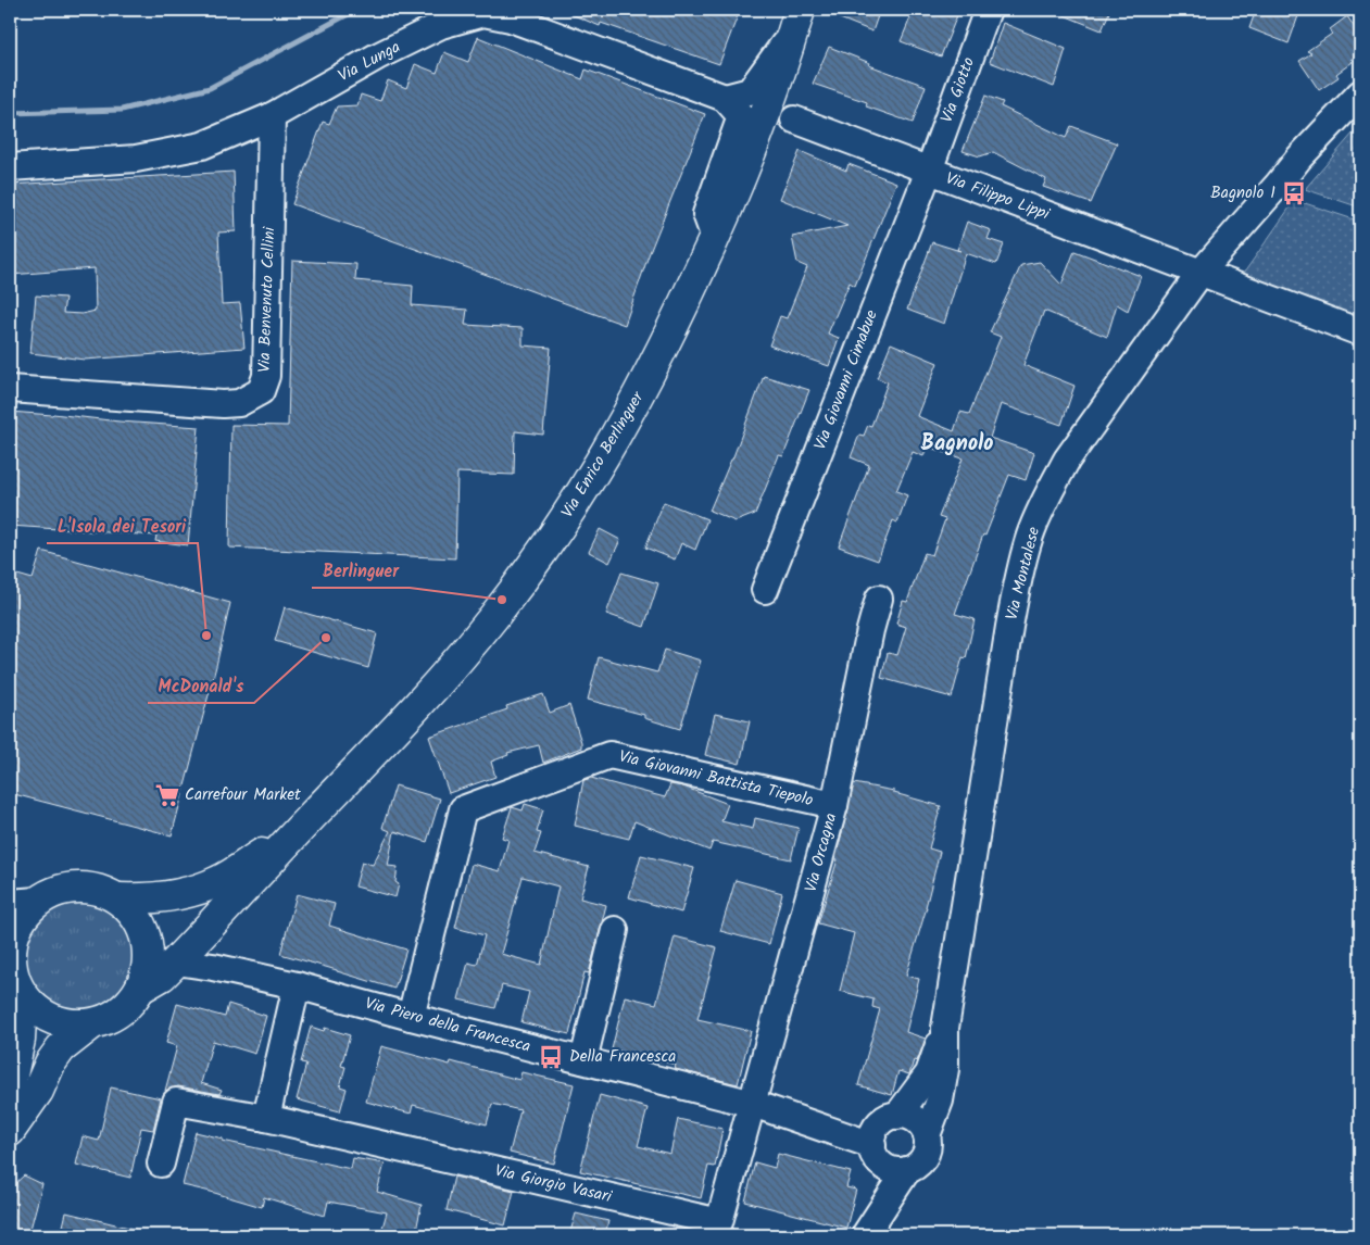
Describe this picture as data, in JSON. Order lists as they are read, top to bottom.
{
  "streets": {
    "main road": ["Via Enrico Berlinguer"],
    "street": [
      "Via Lunga",
      "Via Giotto",
      "Via Filippo Lippi",
      "Via Benvenuto Cellini",
      "Via Giovanni Cimabue",
      "Via Montalese",
      "Via Giovanni Battista Tiepolo",
      "Via Orcagna",
      "Via Piero della Francesca",
      "Via Giorgio Vasari"
    ]
  },
  "crossings": [
    ["Via Lunga", "Via Benvenuto Cellini"],
    ["Via Giotto", "Via Filippo Lippi"],
    ["Via Giotto", "Via Giovanni Cimabue"],
    ["Via Filippo Lippi", "Via Giovanni Cimabue"],
    ["Via Filippo Lippi", "Via Montalese"],
    ["Via Montalese", "Via Piero della Francesca"],
    ["Via Giovanni Battista Tiepolo", "Via Orcagna"],
    ["Via Giovanni Battista Tiepolo", "Via Piero della Francesca"],
    ["Via Orcagna", "Via Piero della Francesca"],
    ["Via Orcagna", "Via Giorgio Vasari"],
    ["Via Piero della Francesca", "Via Giorgio Vasari"]
  ],
  "districts": ["Bagnolo"],
  "places": {
    "bus stop": ["Bagnolo 1", "Della Francesca"],
    "other": ["Berlinguer", "L'Isola dei Tesori", "McDonald's"],
    "supermarket": ["Carrefour Market"]
  }
}
